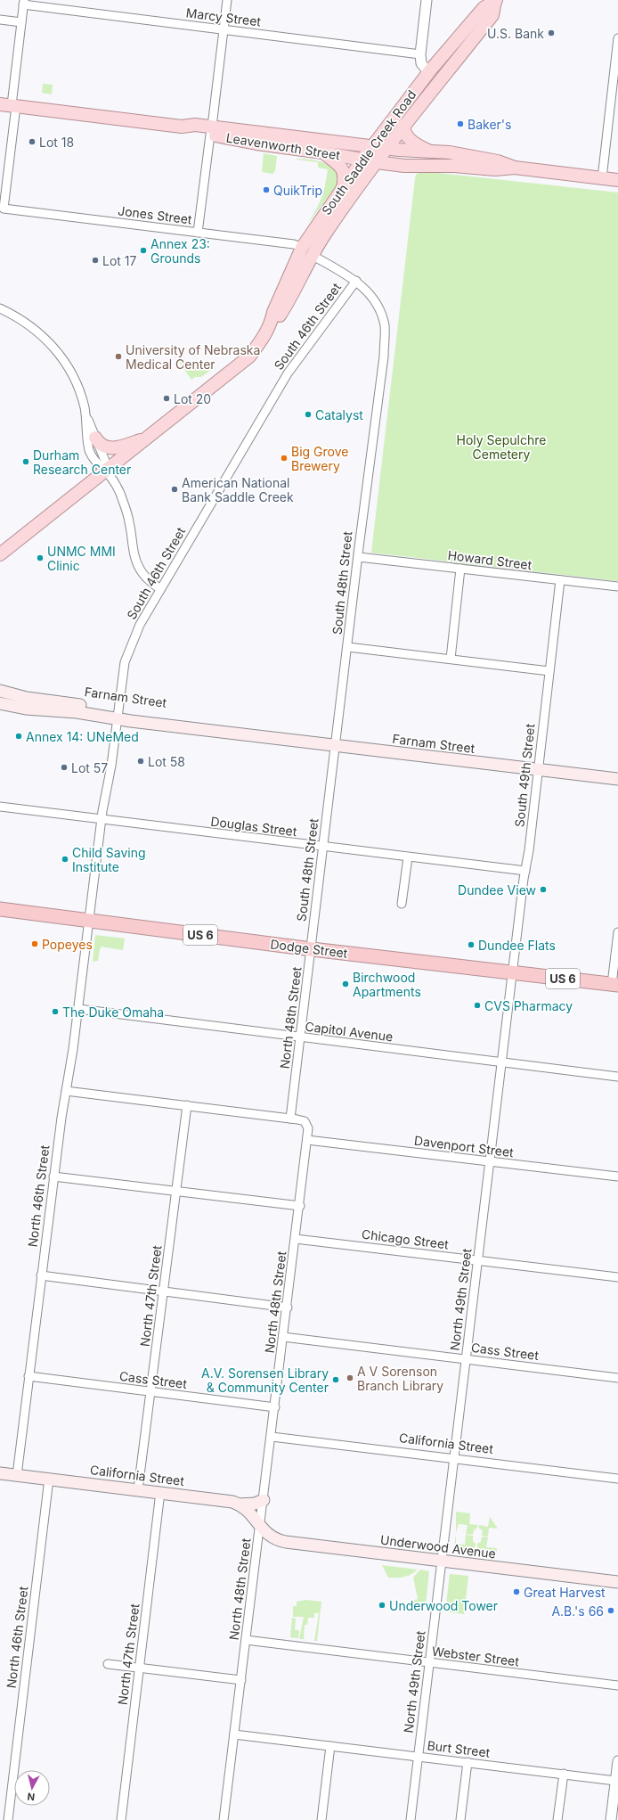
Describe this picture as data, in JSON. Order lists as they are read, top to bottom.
{
  "streets": {
    "highway": ["US 6", "Dodge Street"],
    "main road": [
      "Leavenworth Street",
      "South Saddle Creek Road",
      "Farnam Street",
      "California Street",
      "Underwood Avenue"
    ],
    "street": [
      "Marcy Street",
      "Jones Street",
      "South 46th Street",
      "Howard Street",
      "South 48th Street",
      "South 49th Street",
      "Douglas Street",
      "North 48th Street",
      "Capitol Avenue",
      "Davenport Street",
      "North 46th Street",
      "Chicago Street",
      "North 47th Street",
      "North 49th Street",
      "Cass Street",
      "Webster Street",
      "Burt Street"
    ]
  },
  "crossings": [
    ["Leavenworth Street", "South Saddle Creek Road"],
    ["Leavenworth Street", "Jones Street"],
    ["South Saddle Creek Road", "Jones Street"],
    ["South Saddle Creek Road", "South 48th Street"],
    ["Jones Street", "South 48th Street"],
    ["South 46th Street", "South 48th Street"],
    ["South 46th Street", "Farnam Street"],
    ["South 46th Street", "Douglas Street"],
    ["South 46th Street", "Dodge Street"],
    ["South 46th Street", "North 46th Street"],
    ["Howard Street", "South 48th Street"],
    ["Howard Street", "South 49th Street"],
    ["South 48th Street", "Farnam Street"],
    ["South 48th Street", "Douglas Street"],
    ["South 48th Street", "Dodge Street"],
    ["South 48th Street", "North 48th Street"],
    ["Farnam Street", "South 49th Street"],
    ["South 49th Street", "Douglas Street"],
    ["South 49th Street", "Dodge Street"],
    ["South 49th Street", "North 49th Street"],
    ["Dodge Street", "North 48th Street"],
    ["Dodge Street", "North 46th Street"],
    ["Dodge Street", "North 49th Street"],
    ["North 48th Street", "Capitol Avenue"],
    ["North 48th Street", "Davenport Street"],
    ["North 48th Street", "Chicago Street"],
    ["North 48th Street", "Cass Street"],
    ["North 48th Street", "California Street"],
    ["North 48th Street", "Underwood Avenue"],
    ["North 48th Street", "Webster Street"],
    ["North 48th Street", "Burt Street"],
    ["Capitol Avenue", "North 46th Street"],
    ["Capitol Avenue", "North 49th Street"],
    ["Davenport Street", "North 49th Street"],
    ["North 46th Street", "Cass Street"],
    ["North 46th Street", "California Street"],
    ["Chicago Street", "North 49th Street"],
    ["North 47th Street", "Cass Street"],
    ["North 47th Street", "California Street"],
    ["North 49th Street", "Cass Street"],
    ["North 49th Street", "California Street"],
    ["North 49th Street", "Underwood Avenue"],
    ["North 49th Street", "Webster Street"],
    ["North 49th Street", "Burt Street"],
    ["California Street", "Underwood Avenue"]
  ],
  "parks": ["Holy Sepulchre Cemetery"],
  "places": [
    "U.S. Bank",
    "Baker's",
    "Lot 18",
    "QuikTrip",
    "Annex 23: Grounds",
    "Lot 17",
    "University of Nebraska Medical Center",
    "Lot 20",
    "Catalyst",
    "Big Grove Brewery",
    "Durham Research Center",
    "American National Bank Saddle Creek",
    "UNMC MMI Clinic",
    "Annex 14: UNeMed",
    "Lot 58",
    "Lot 57",
    "Child Saving Institute",
    "Dundee View",
    "Popeyes",
    "Dundee Flats",
    "Birchwood Apartments",
    "CVS Pharmacy",
    "The Duke Omaha",
    "A V Sorenson Branch Library",
    "A.V. Sorensen Library & Community Center",
    "Great Harvest",
    "Underwood Tower",
    "A.B.'s 66"
  ],
  "north": "bottom"
}
